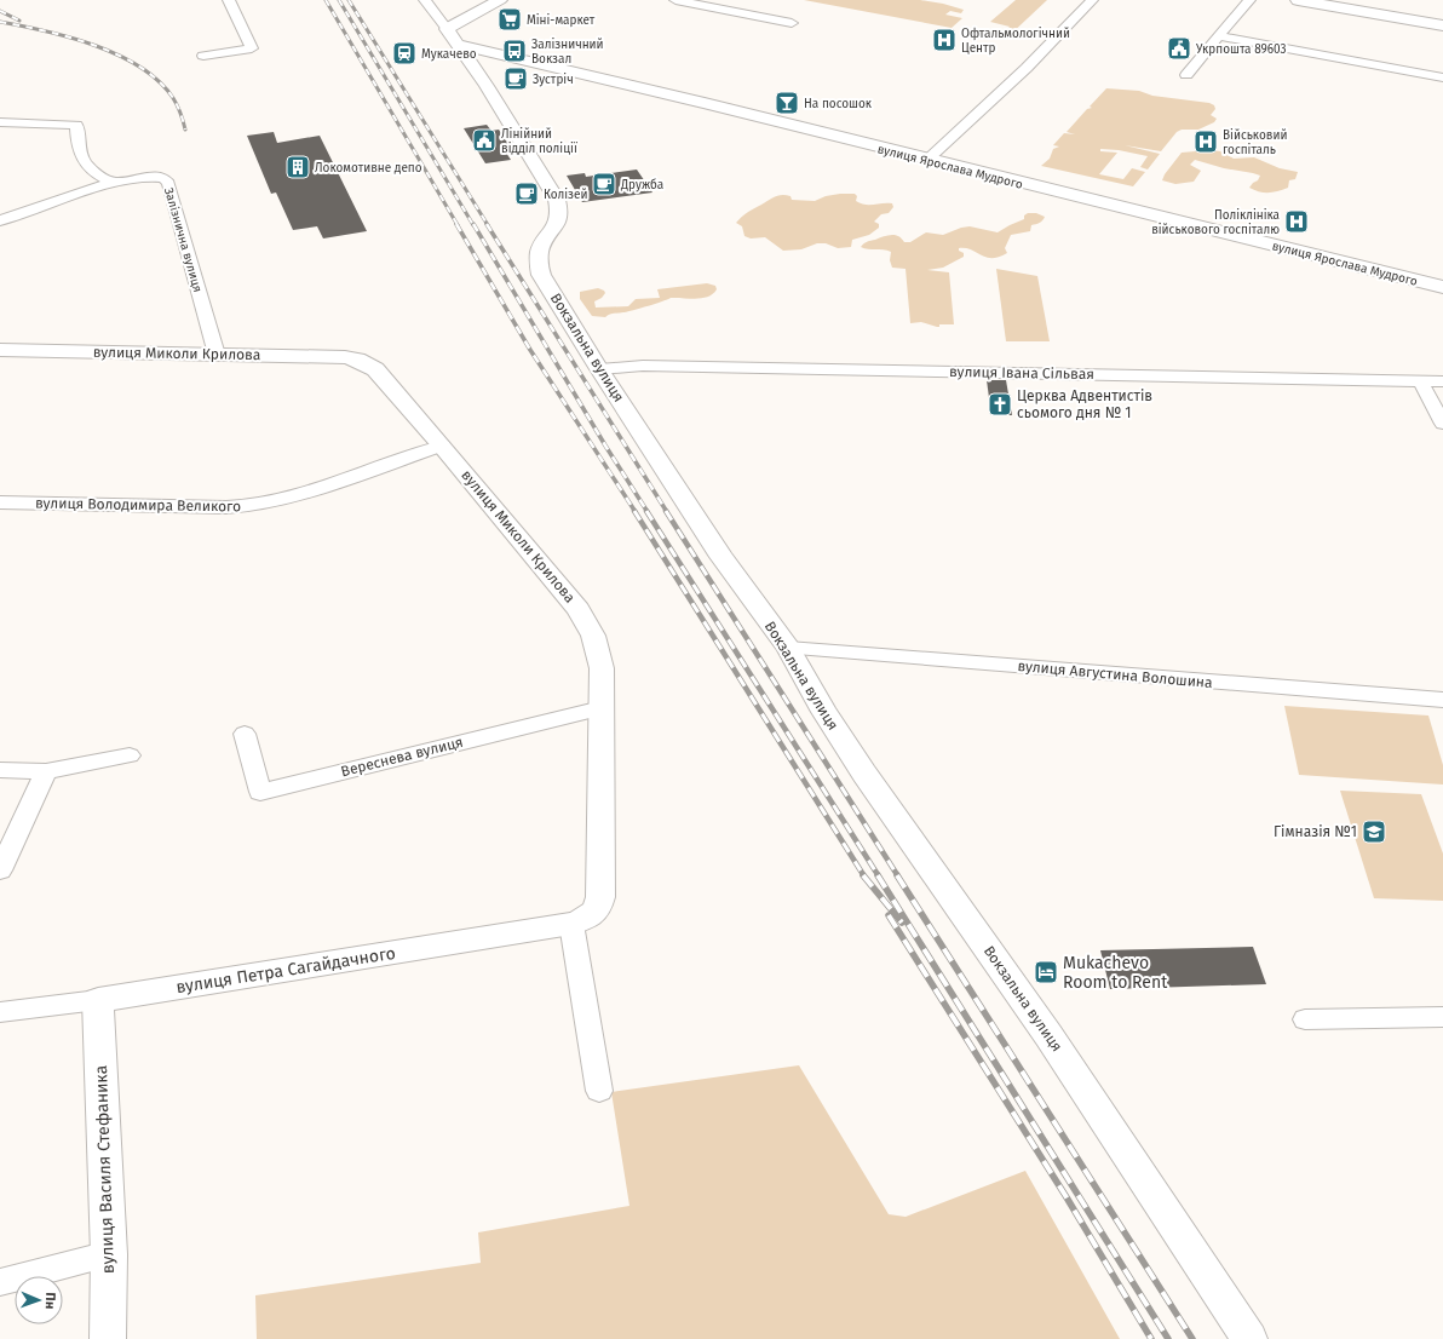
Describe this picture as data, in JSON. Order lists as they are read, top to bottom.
{
  "streets": {
    "street": [
      "вулиця Ярослава Мудрого",
      "Залізнична вулиця",
      "Вокзальна вулиця",
      "вулиця Миколи Крилова",
      "вулиця Івана Сільвая",
      "вулиця Володимира Великого",
      "вулиця Августина Волошина",
      "Вереснева вулиця",
      "вулиця Петра Сагайдачного",
      "вулиця Василя Стефаника"
    ]
  },
  "crossings": [
    ["вулиця Ярослава Мудрого", "Вокзальна вулиця"],
    ["Залізнична вулиця", "вулиця Миколи Крилова"],
    ["Вокзальна вулиця", "вулиця Івана Сільвая"],
    ["Вокзальна вулиця", "вулиця Августина Волошина"],
    ["вулиця Миколи Крилова", "вулиця Володимира Великого"],
    ["вулиця Миколи Крилова", "Вереснева вулиця"],
    ["вулиця Миколи Крилова", "вулиця Петра Сагайдачного"],
    ["вулиця Петра Сагайдачного", "вулиця Василя Стефаника"]
  ],
  "places": {
    "supermarket": ["Міні-маркет"],
    "hospital": ["Офтальмологічний Центр", "Військовий госпіталь", "Поліклініка військового госпіталю"],
    "public building": ["Укрпошта 89603", "Лінійний відділ поліції"],
    "bus stop": ["Залізничний Вокзал"],
    "station": ["Мукачево"],
    "cafe": ["Зустріч", "Дружба", "Колізей"],
    "bar": ["На посошок"],
    "building": ["Локомотивне депо"],
    "church": ["Церква Адвентистів сьомого дня № 1"],
    "school or university": ["Гімназія №1"],
    "hotel": ["Mukachevo Room to Rent"]
  },
  "north": "right"
}
